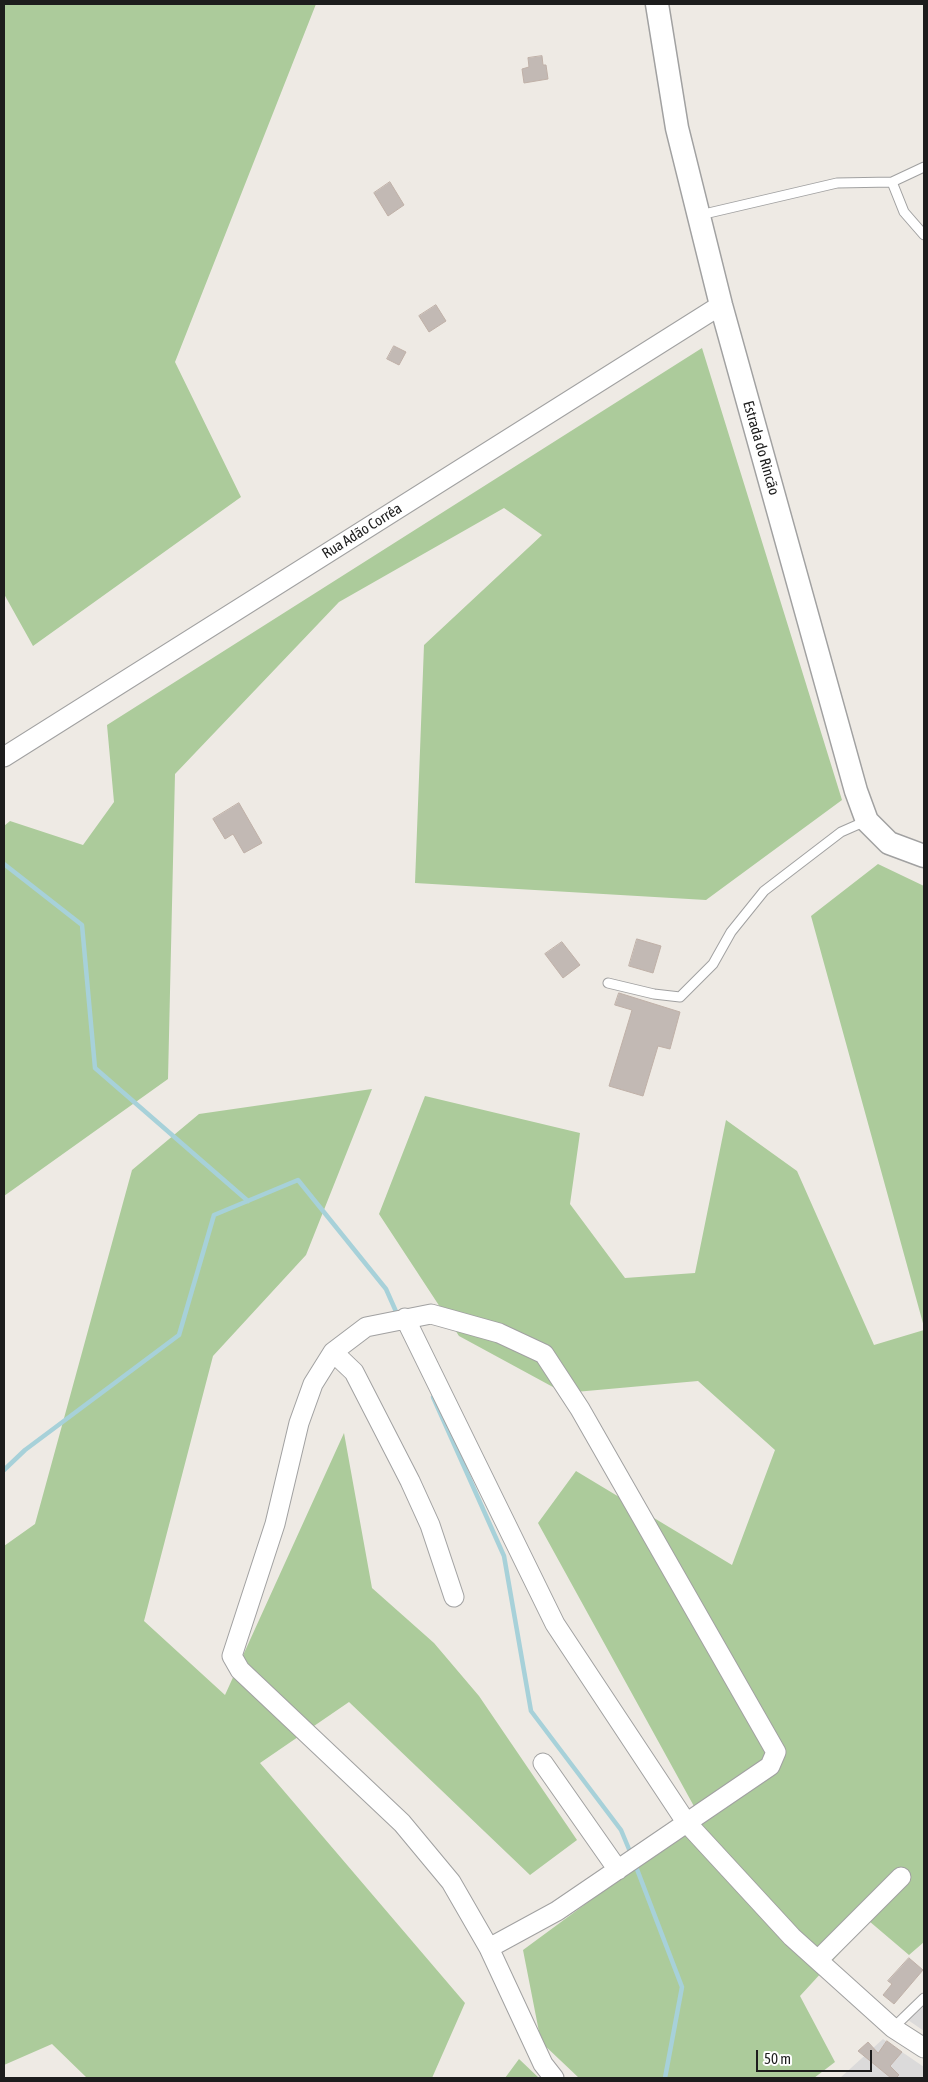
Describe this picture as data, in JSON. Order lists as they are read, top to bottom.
{
  "streets": {
    "street": ["Estrada do Rincão", "Rua Adão Corrêa"]
  },
  "crossings": [
    ["Estrada do Rincão", "Rua Adão Corrêa"]
  ],
  "scale_bar": "50 m"
}
